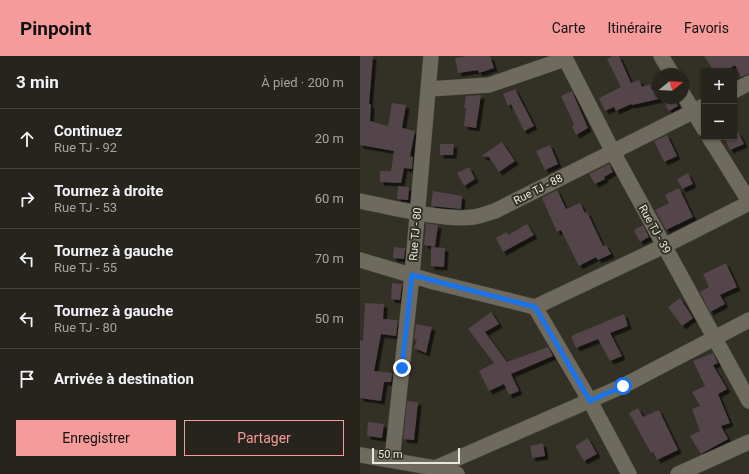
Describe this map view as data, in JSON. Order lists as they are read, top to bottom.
{
  "streets": {
    "street": ["Rue TJ - 88", "Rue TJ - 39", "Rue TJ - 80"]
  },
  "crossings": [
    ["Rue TJ - 88", "Rue TJ - 39"],
    ["Rue TJ - 88", "Rue TJ - 80"]
  ],
  "scale_bar": "50 m",
  "north": "right",
  "page": {
    "header": "Pinpoint",
    "nav": ["Carte", "Itinéraire", "Favoris"],
    "heading": ["3 min", "À pied · 200 m"],
    "map_buttons": ["+", "−"],
    "list": [
      ["Continuez", "Rue TJ - 92", "20 m"],
      ["Tournez à droite", "Rue TJ - 53", "60 m"],
      ["Tournez à gauche", "Rue TJ - 55", "70 m"],
      ["Tournez à gauche", "Rue TJ - 80", "50 m"],
      "Arrivée à destination"
    ],
    "buttons": ["Enregistrer", "Partager"],
    "scale": "50 m"
  }
}
